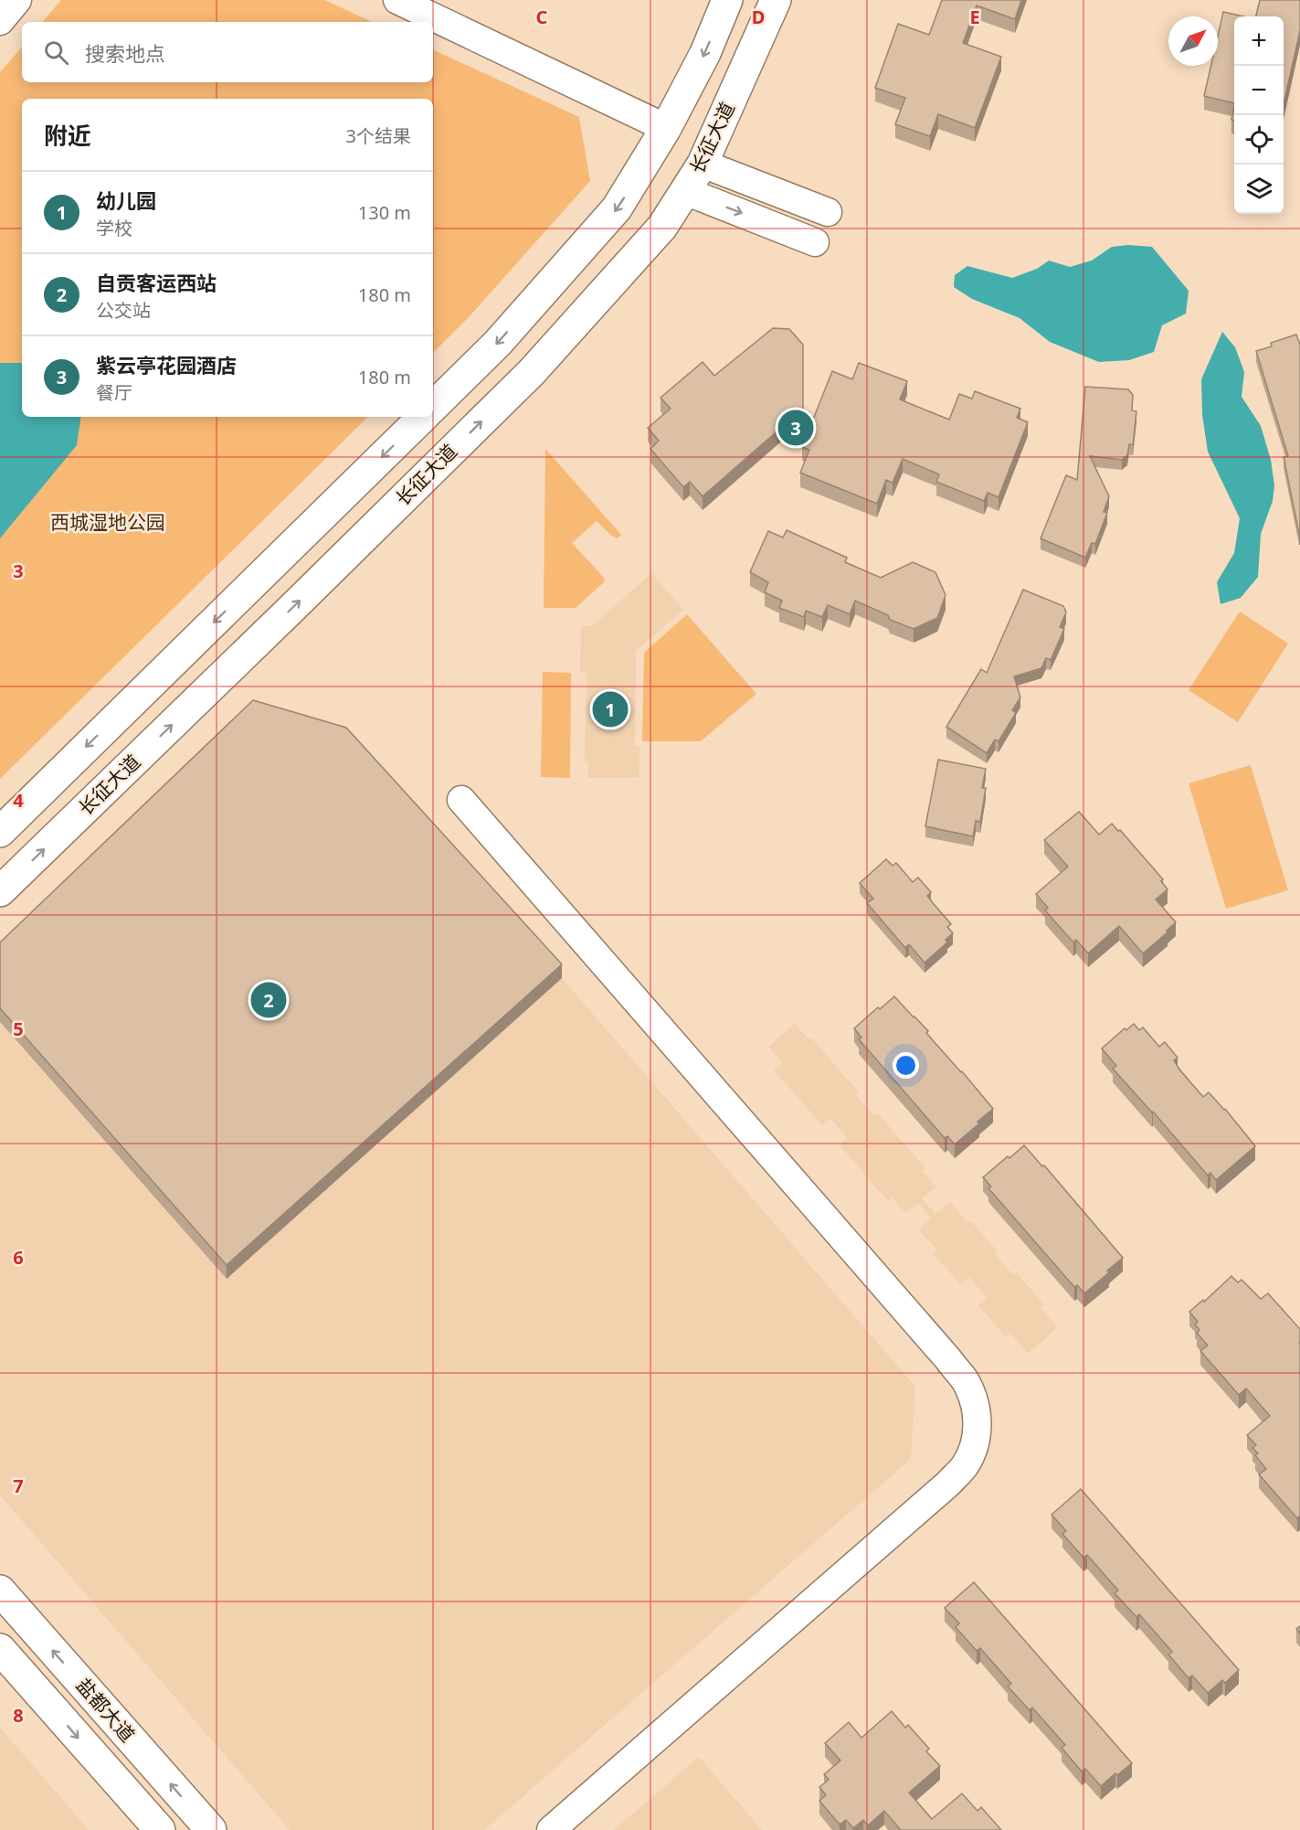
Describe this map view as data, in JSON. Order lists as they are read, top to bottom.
{
  "streets": {
    "main road": ["长征大道", "盐都大道"]
  },
  "parks": ["西城湿地公园"],
  "north": "top right",
  "page": {
    "map_buttons": ["+", "−"],
    "search": "搜索地点",
    "heading": ["附近", "3个结果"],
    "list": [
      {
        "mark": "1",
        "name": "幼儿园",
        "note": "学校",
        "value": "130 m"
      },
      {
        "mark": "2",
        "name": "自贡客运西站",
        "note": "公交站",
        "value": "180 m"
      },
      {
        "mark": "3",
        "name": "紫云亭花园酒店",
        "note": "餐厅",
        "value": "180 m"
      }
    ],
    "pins": ["3", "1", "2"]
  },
  "grid": {
    "columns": ["C", "D", "E"],
    "rows": [
      "3",
      "4",
      "5",
      "6",
      "7",
      "8"
    ]
  }
}
